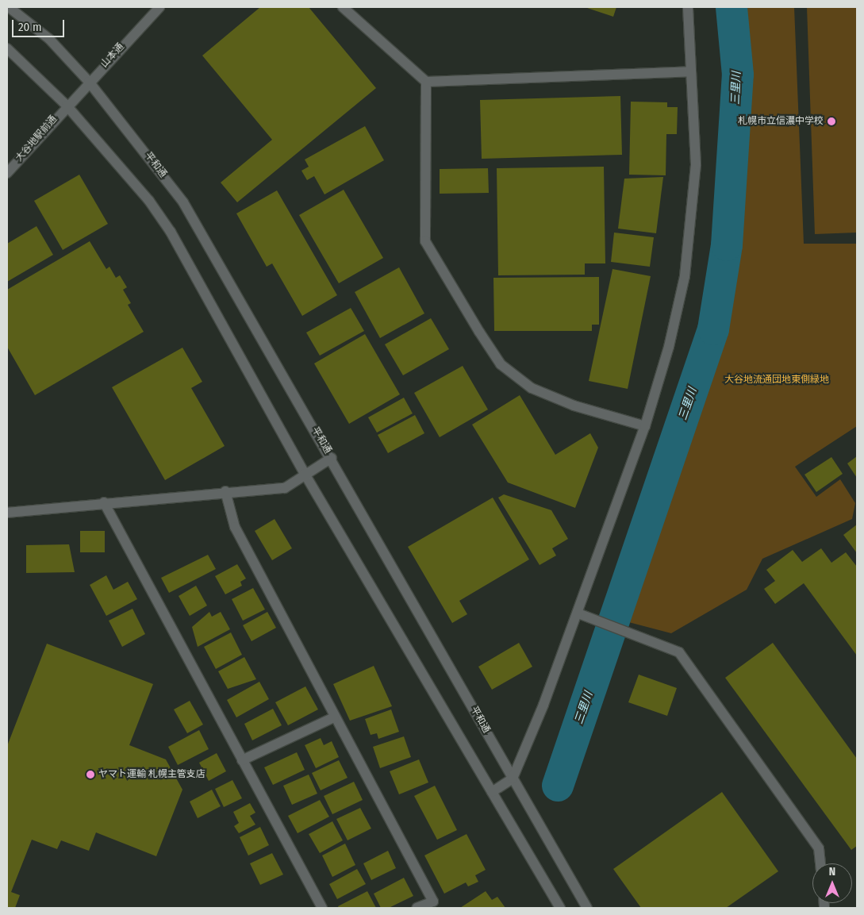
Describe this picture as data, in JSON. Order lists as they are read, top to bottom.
{
  "streets": {
    "street": ["山本通", "大谷地駅前通", "平和通"]
  },
  "crossings": [
    ["山本通", "大谷地駅前通"],
    ["山本通", "平和通"]
  ],
  "water": ["三里川"],
  "parks": ["大谷地流通団地東側緑地"],
  "places": ["札幌市立信濃中学校", "ヤマト運輸 札幌主管支店"],
  "scale_bar": "20 m",
  "north": "top"
}
